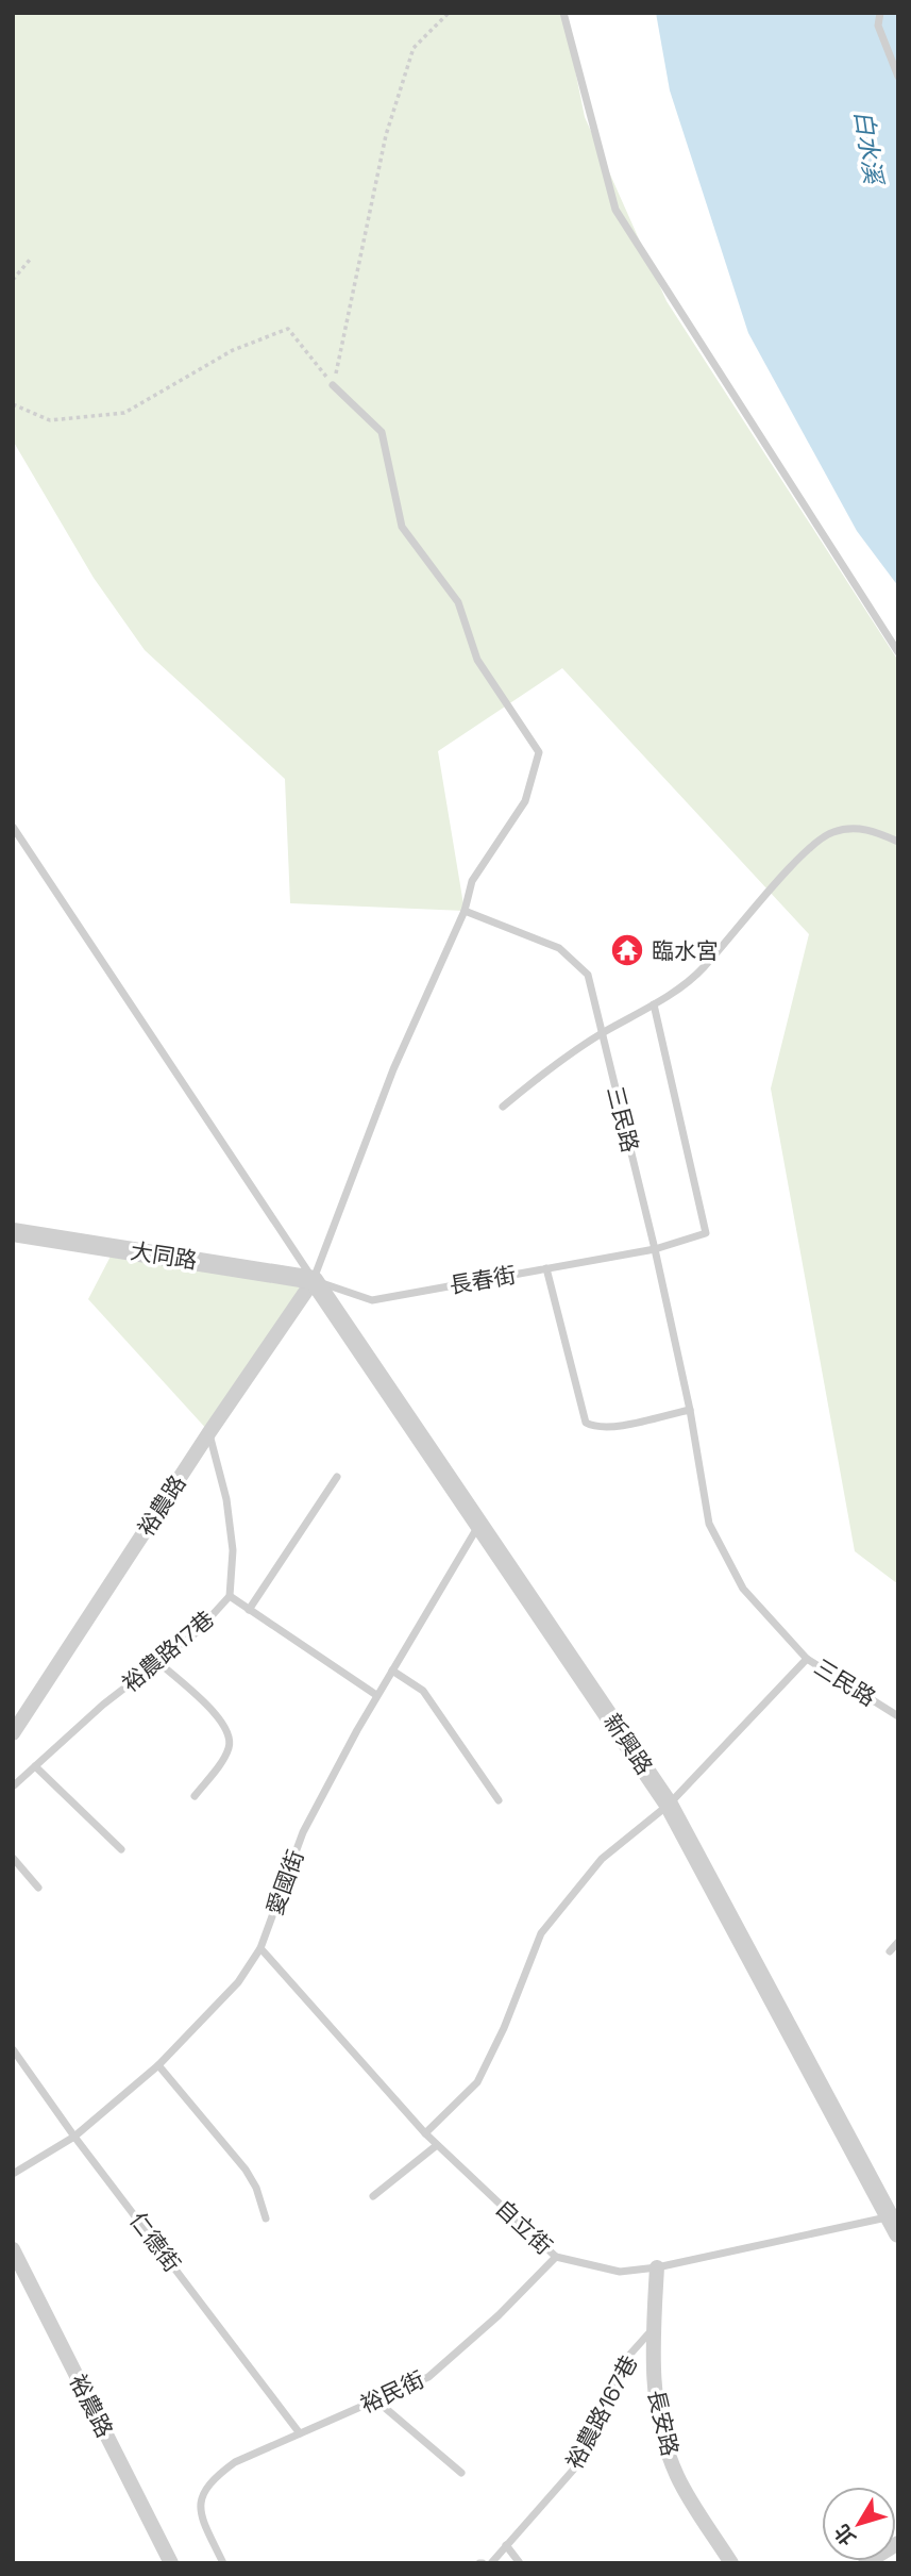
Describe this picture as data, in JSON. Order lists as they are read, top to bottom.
{
  "streets": {
    "street": [
      "大同路",
      "裕農路",
      "新興路",
      "長安路"
    ],
    "lane": [
      "三民路",
      "長春街",
      "裕農路17巷",
      "愛國街",
      "自立街",
      "仁德街",
      "裕民街",
      "裕農路167巷"
    ]
  },
  "crossings": [
    ["三民路", "長春街"],
    ["大同路", "長春街"],
    ["大同路", "裕農路"],
    ["大同路", "新興路"],
    ["長春街", "裕農路"],
    ["長春街", "新興路"],
    ["裕農路", "裕農路17巷"],
    ["裕農路", "新興路"],
    ["新興路", "愛國街"],
    ["新興路", "自立街"],
    ["愛國街", "自立街"],
    ["愛國街", "仁德街"],
    ["自立街", "裕民街"],
    ["自立街", "長安路"],
    ["仁德街", "裕民街"],
    ["裕農路167巷", "長安路"]
  ],
  "water": ["白水溪"],
  "places": {
    "temple": ["臨水宮"]
  },
  "north": "bottom left"
}
